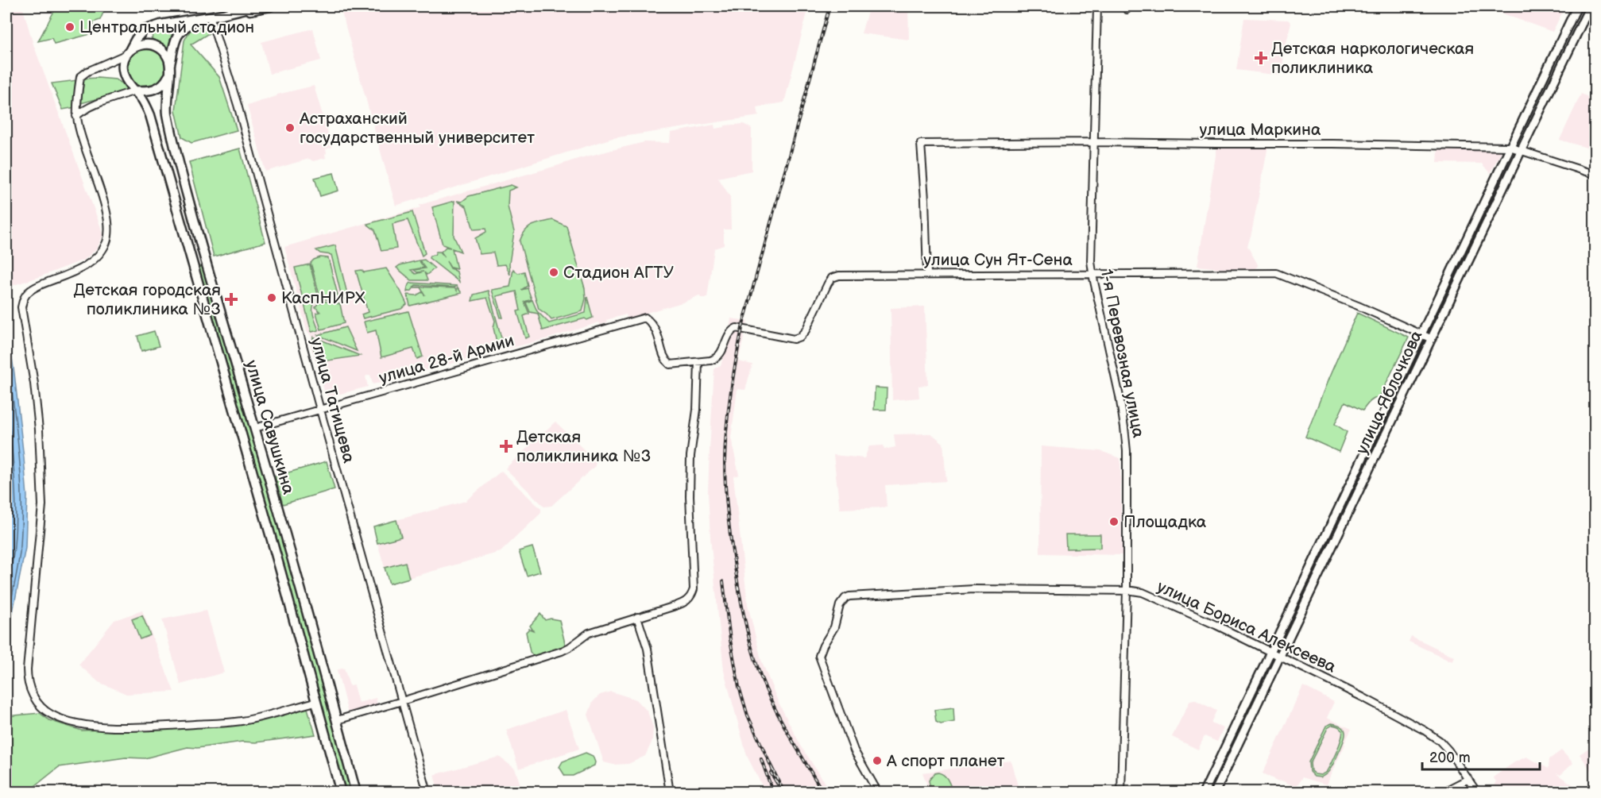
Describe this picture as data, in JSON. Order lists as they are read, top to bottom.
{
  "streets": {
    "highway": ["улица Савушкина"],
    "main road": [
      "улица Маркина",
      "улица Сун Ят-Сена",
      "1-я Перевозная улица",
      "улица 28-й Армии",
      "улица Яблочкова",
      "улица Татищева",
      "улица Бориса Алексеева"
    ]
  },
  "crossings": [
    ["улица Маркина", "улица Сун Ят-Сена"],
    ["улица Маркина", "1-я Перевозная улица"],
    ["улица Маркина", "улица Яблочкова"],
    ["улица Сун Ят-Сена", "1-я Перевозная улица"],
    ["улица Сун Ят-Сена", "улица 28-й Армии"],
    ["улица Сун Ят-Сена", "улица Яблочкова"],
    ["1-я Перевозная улица", "улица Бориса Алексеева"],
    ["улица 28-й Армии", "улица Татищева"],
    ["улица 28-й Армии", "улица Савушкина"],
    ["улица Яблочкова", "улица Бориса Алексеева"]
  ],
  "places": {
    "other": [
      "Центральный стадион",
      "Астраханский государственный университет",
      "Стадион АГТУ",
      "КаспНИРХ",
      "Площадка",
      "А спорт планет"
    ],
    "health": ["Детская наркологическая поликлиника", "Детская городская поликлиника №3", "Детская поликлиника №3"]
  },
  "scale_bar": "200 m"
}
